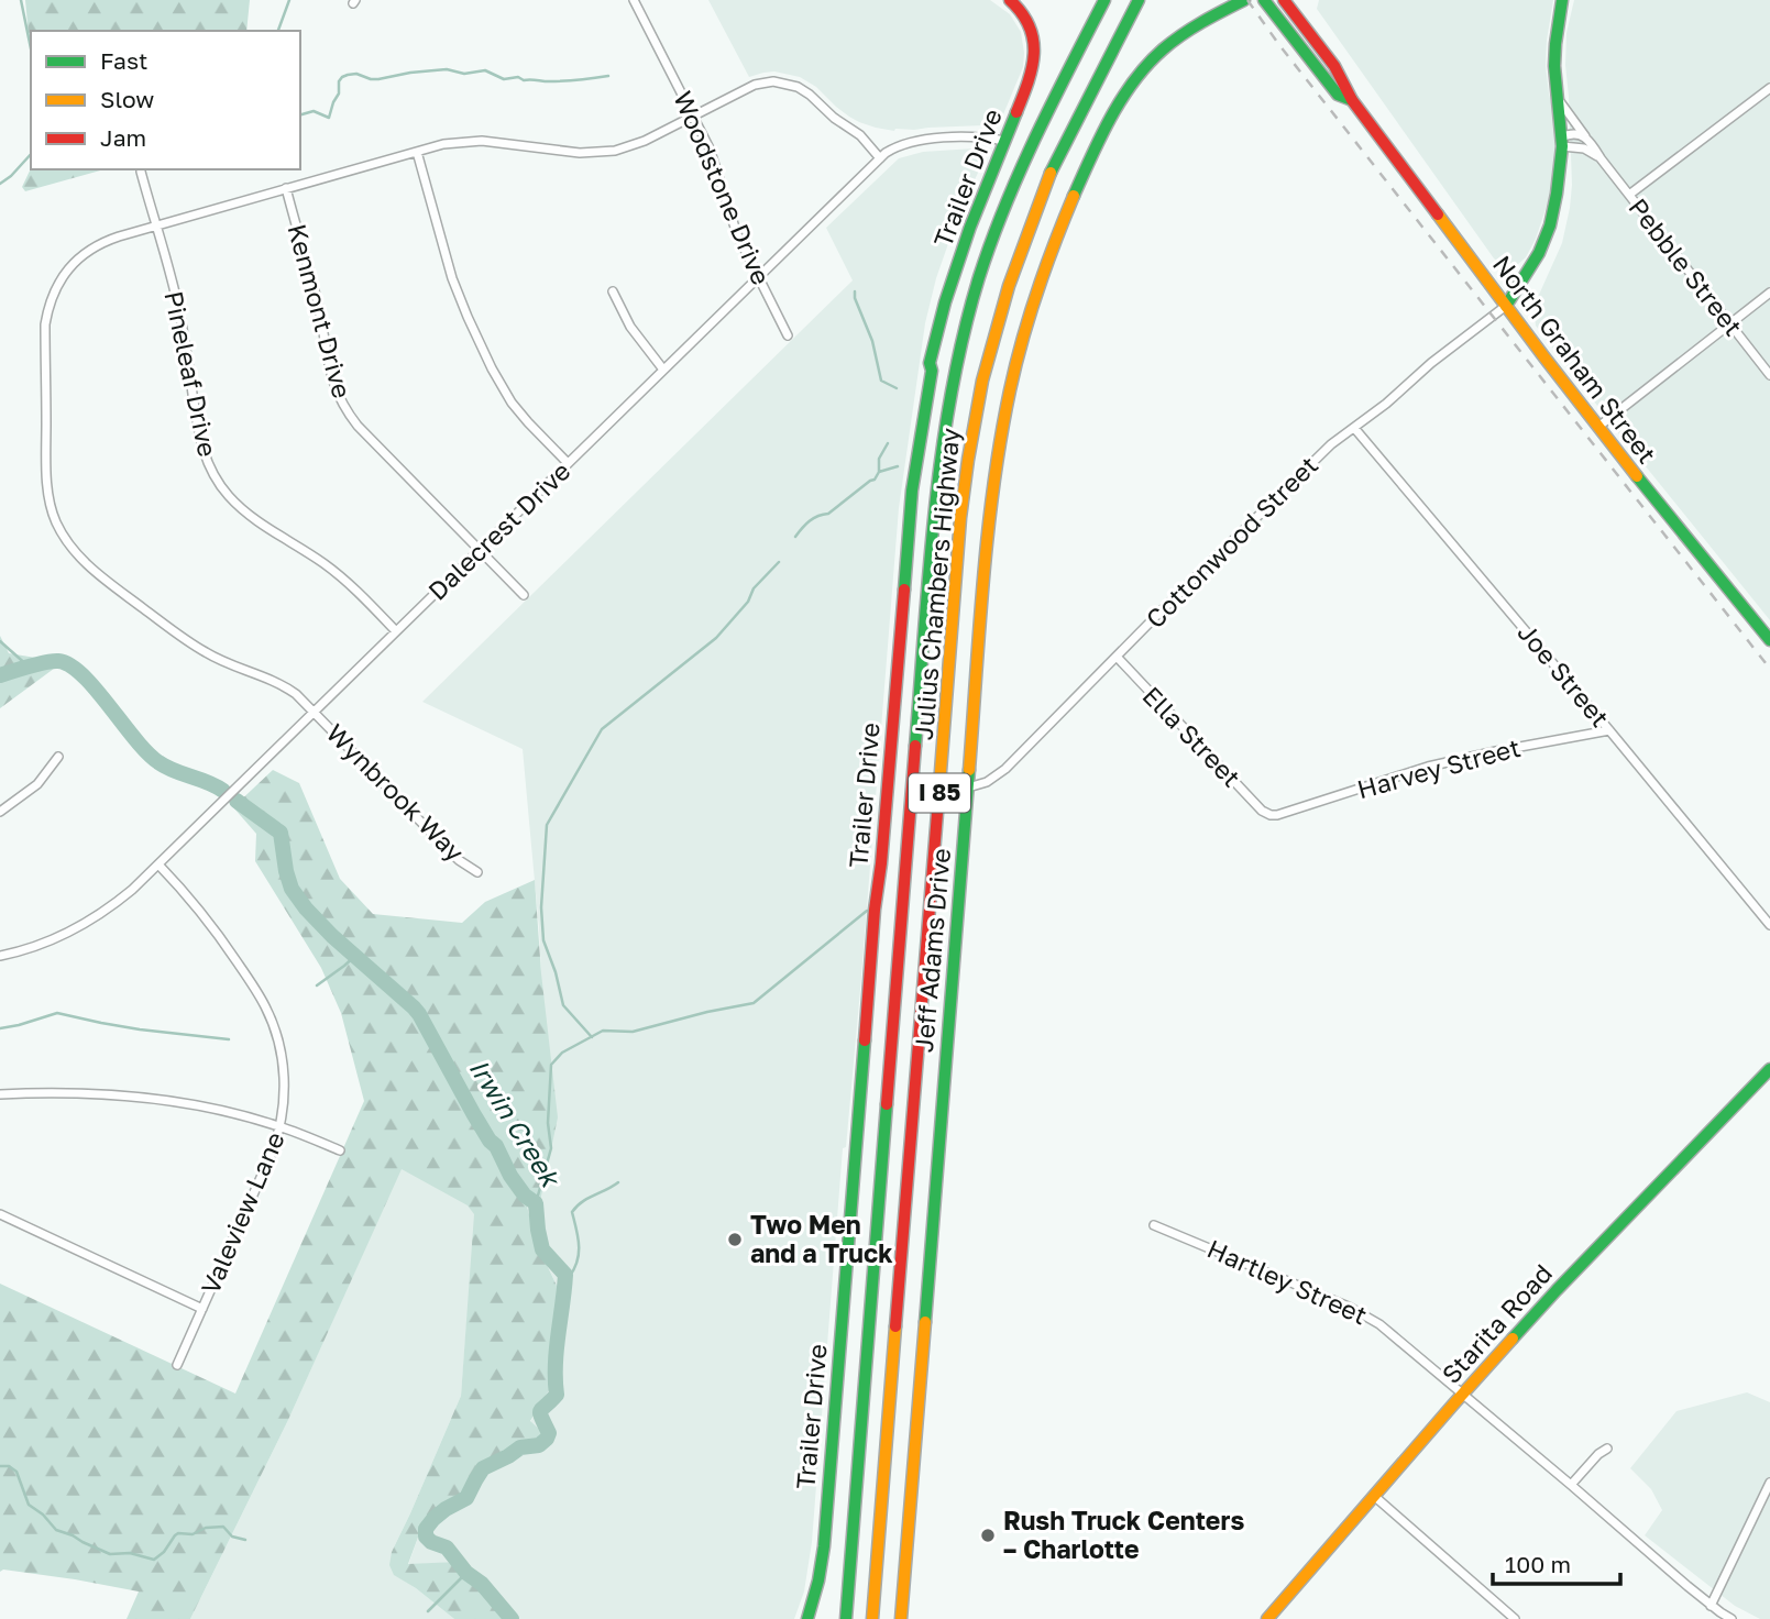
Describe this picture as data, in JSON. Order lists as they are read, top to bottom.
{
  "streets": {
    "main road": [
      "Trailer Drive",
      "North Graham Street",
      "Julius Chambers Highway",
      "I 85",
      "Jeff Adams Drive",
      "Starita Road"
    ],
    "street": [
      "Woodstone Drive",
      "Pebble Street",
      "Kenmont Drive",
      "Pineleaf Drive",
      "Dalecrest Drive",
      "Cottonwood Street",
      "Joe Street",
      "Ella Street",
      "Harvey Street",
      "Wynbrook Way",
      "Valeview Lane",
      "Hartley Street"
    ]
  },
  "crossings": [
    ["Trailer Drive", "Dalecrest Drive"],
    ["Woodstone Drive", "Dalecrest Drive"],
    ["Woodstone Drive", "Wynbrook Way"],
    ["Kenmont Drive", "Dalecrest Drive"],
    ["Kenmont Drive", "Wynbrook Way"],
    ["North Graham Street", "Cottonwood Street"],
    ["Pineleaf Drive", "Dalecrest Drive"],
    ["Pineleaf Drive", "Wynbrook Way"],
    ["Dalecrest Drive", "Wynbrook Way"],
    ["Dalecrest Drive", "Valeview Lane"],
    ["Cottonwood Street", "Joe Street"],
    ["Cottonwood Street", "Ella Street"],
    ["Cottonwood Street", "Jeff Adams Drive"],
    ["Joe Street", "Harvey Street"],
    ["Ella Street", "Harvey Street"],
    ["Hartley Street", "Starita Road"]
  ],
  "water": ["Irwin Creek"],
  "places": ["Two Men and a Truck", "Rush Truck Centers – Charlotte"],
  "legend": ["Fast", "Slow", "Jam"],
  "scale_bar": "100 m"
}
